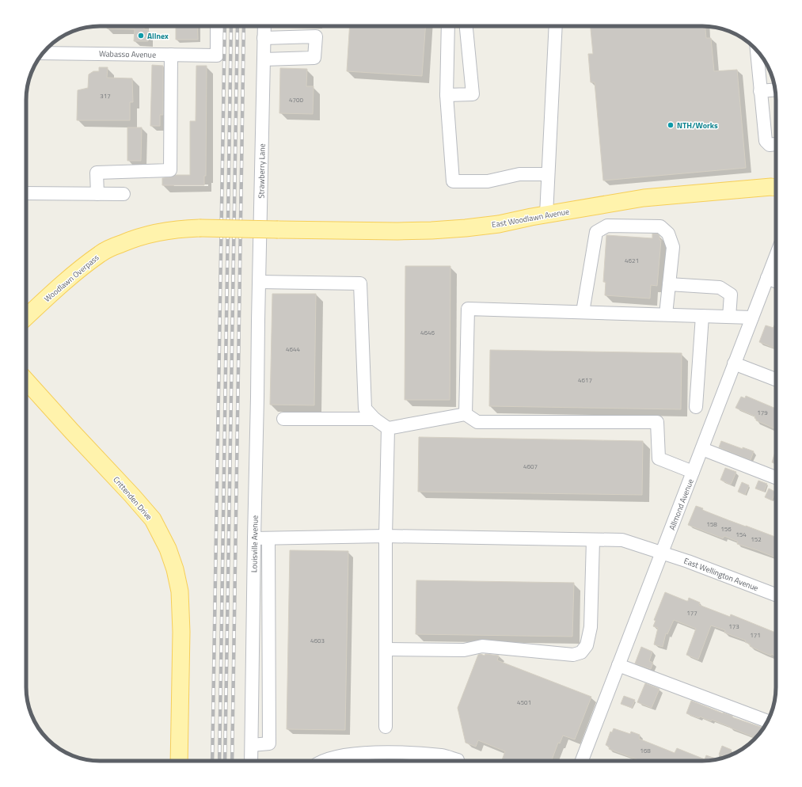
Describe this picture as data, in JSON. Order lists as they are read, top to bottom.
{
  "streets": {
    "main road": ["East Woodlawn Avenue", "Woodlawn Overpass", "Crittenden Drive"],
    "street": [
      "Wabasso Avenue",
      "Strawberry Lane",
      "Allmond Avenue",
      "Louisville Avenue",
      "East Wellington Avenue"
    ]
  },
  "crossings": [
    ["Strawberry Lane", "Louisville Avenue"],
    ["East Woodlawn Avenue", "Woodlawn Overpass"],
    ["Allmond Avenue", "East Wellington Avenue"],
    ["Louisville Avenue", "East Wellington Avenue"]
  ],
  "places": ["Allnex", "NTH/Works"],
  "house_numbers": [
    "317",
    "4700",
    "4621",
    "4646",
    "4644",
    "4617",
    "179",
    "4607",
    "158",
    "156",
    "154",
    "152",
    "177",
    "173",
    "171",
    "4603",
    "4501",
    "168"
  ]
}
